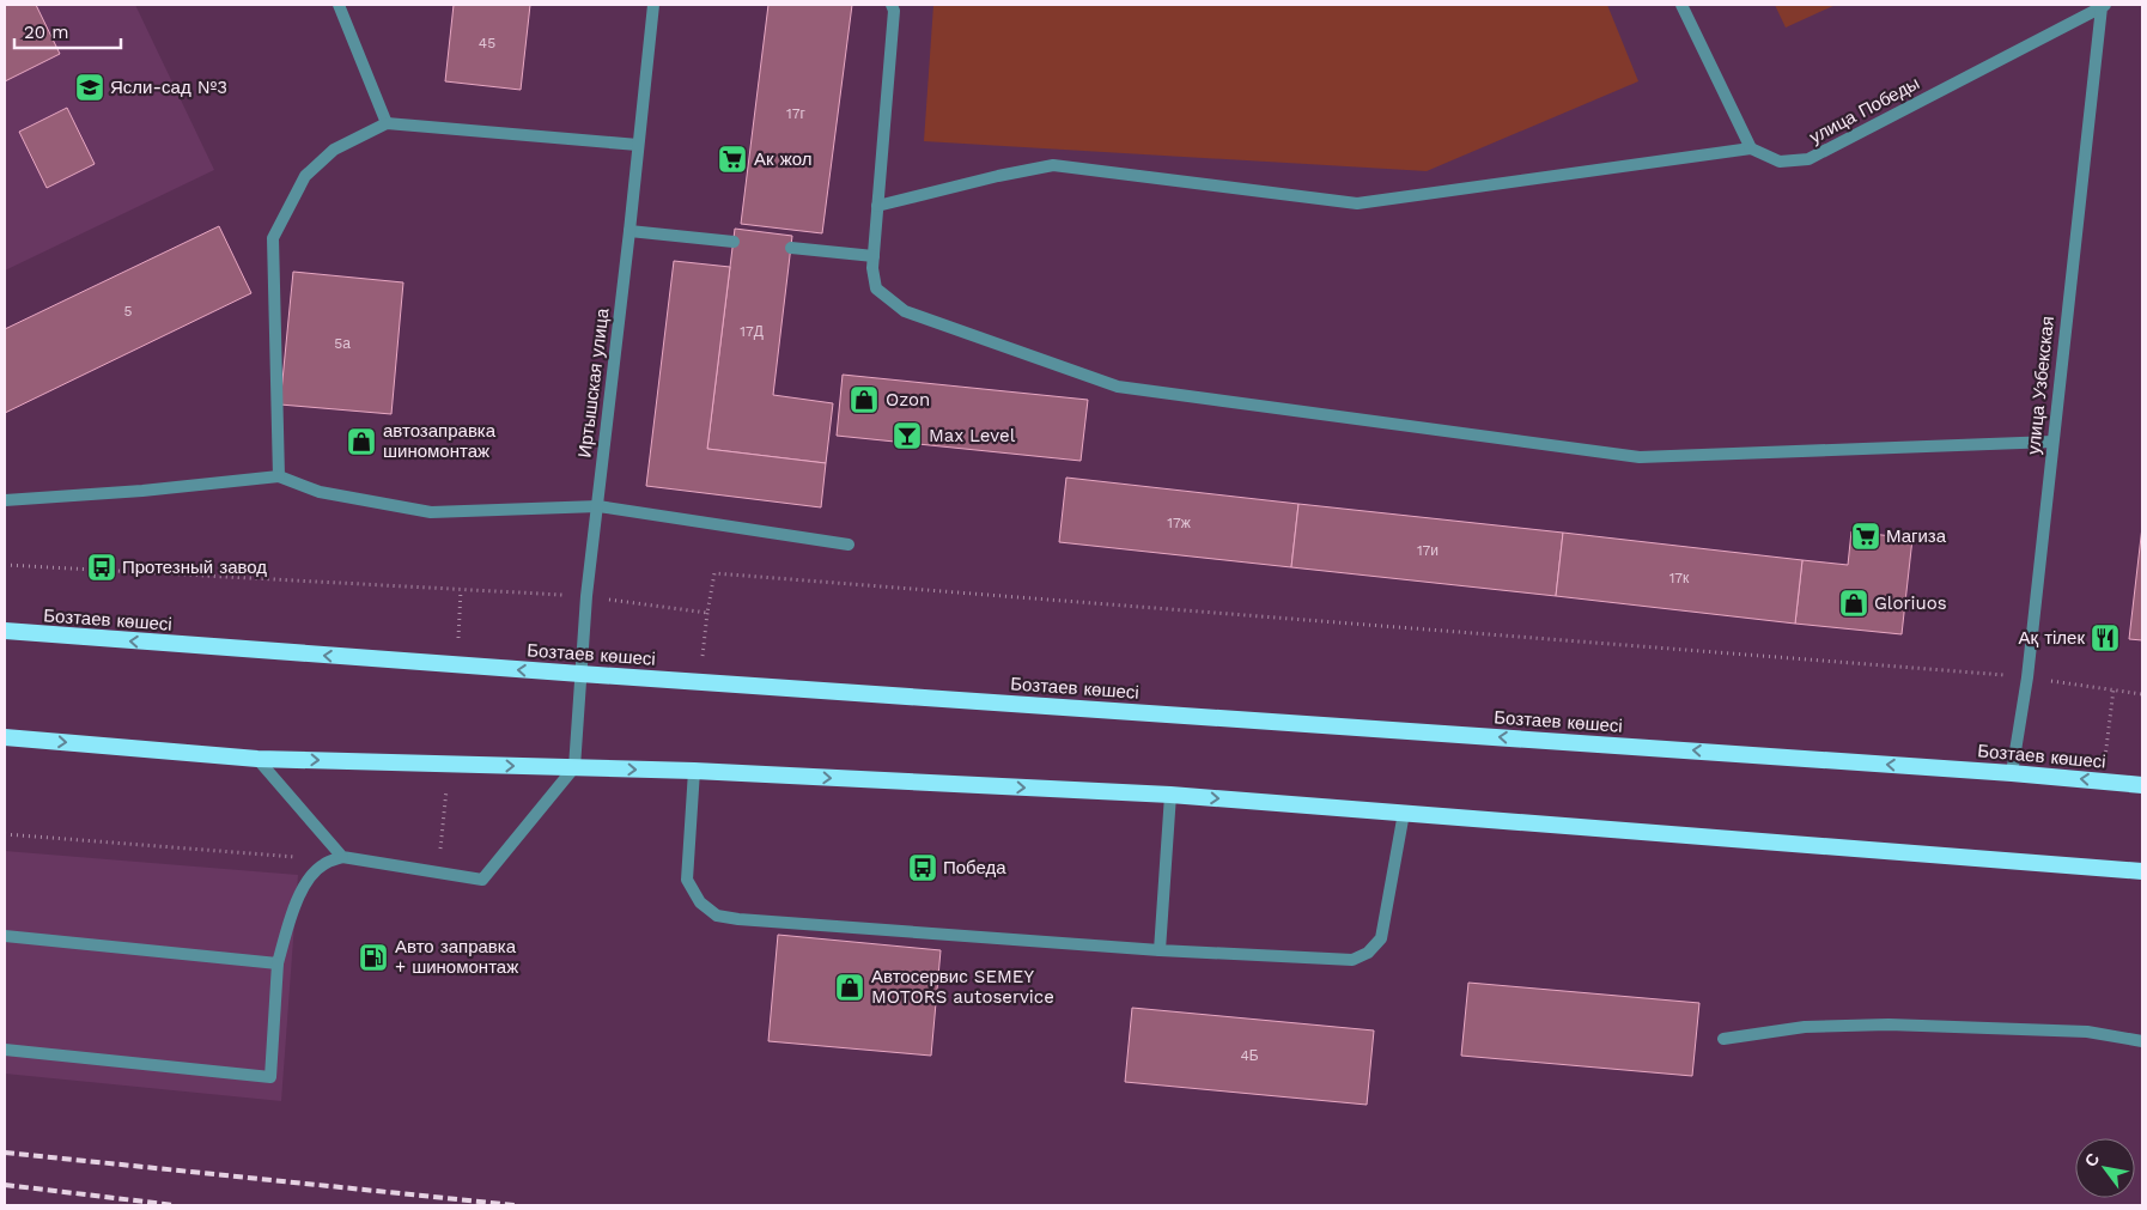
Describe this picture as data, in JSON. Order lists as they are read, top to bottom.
{
  "streets": {
    "highway": ["Бозтаев көшесі"],
    "street": ["улица Победы", "Иртышская улица", "улица Узбекская"]
  },
  "crossings": [
    ["улица Победы", "улица Узбекская"],
    ["Иртышская улица", "Бозтаев көшесі"],
    ["улица Узбекская", "Бозтаев көшесі"]
  ],
  "places": {
    "school or university": ["Ясли-сад №3"],
    "supermarket": ["Ак жол", "Магиза"],
    "shop": [
      "Ozon",
      "автозаправка шиномонтаж",
      "Gloriuos",
      "Автосервис SEMEY MOTORS autoservice"
    ],
    "bar": ["Max Level"],
    "bus stop": ["Протезный завод", "Победа"],
    "restaurant": ["Ақ тілек"],
    "fuel station": ["Авто заправка + шиномонтаж"]
  },
  "house_numbers": [
    "45",
    "17г",
    "5",
    "17Д",
    "5а",
    "17ж",
    "17и",
    "17к",
    "4Б"
  ],
  "scale_bar": "20 m",
  "north": "top left"
}
